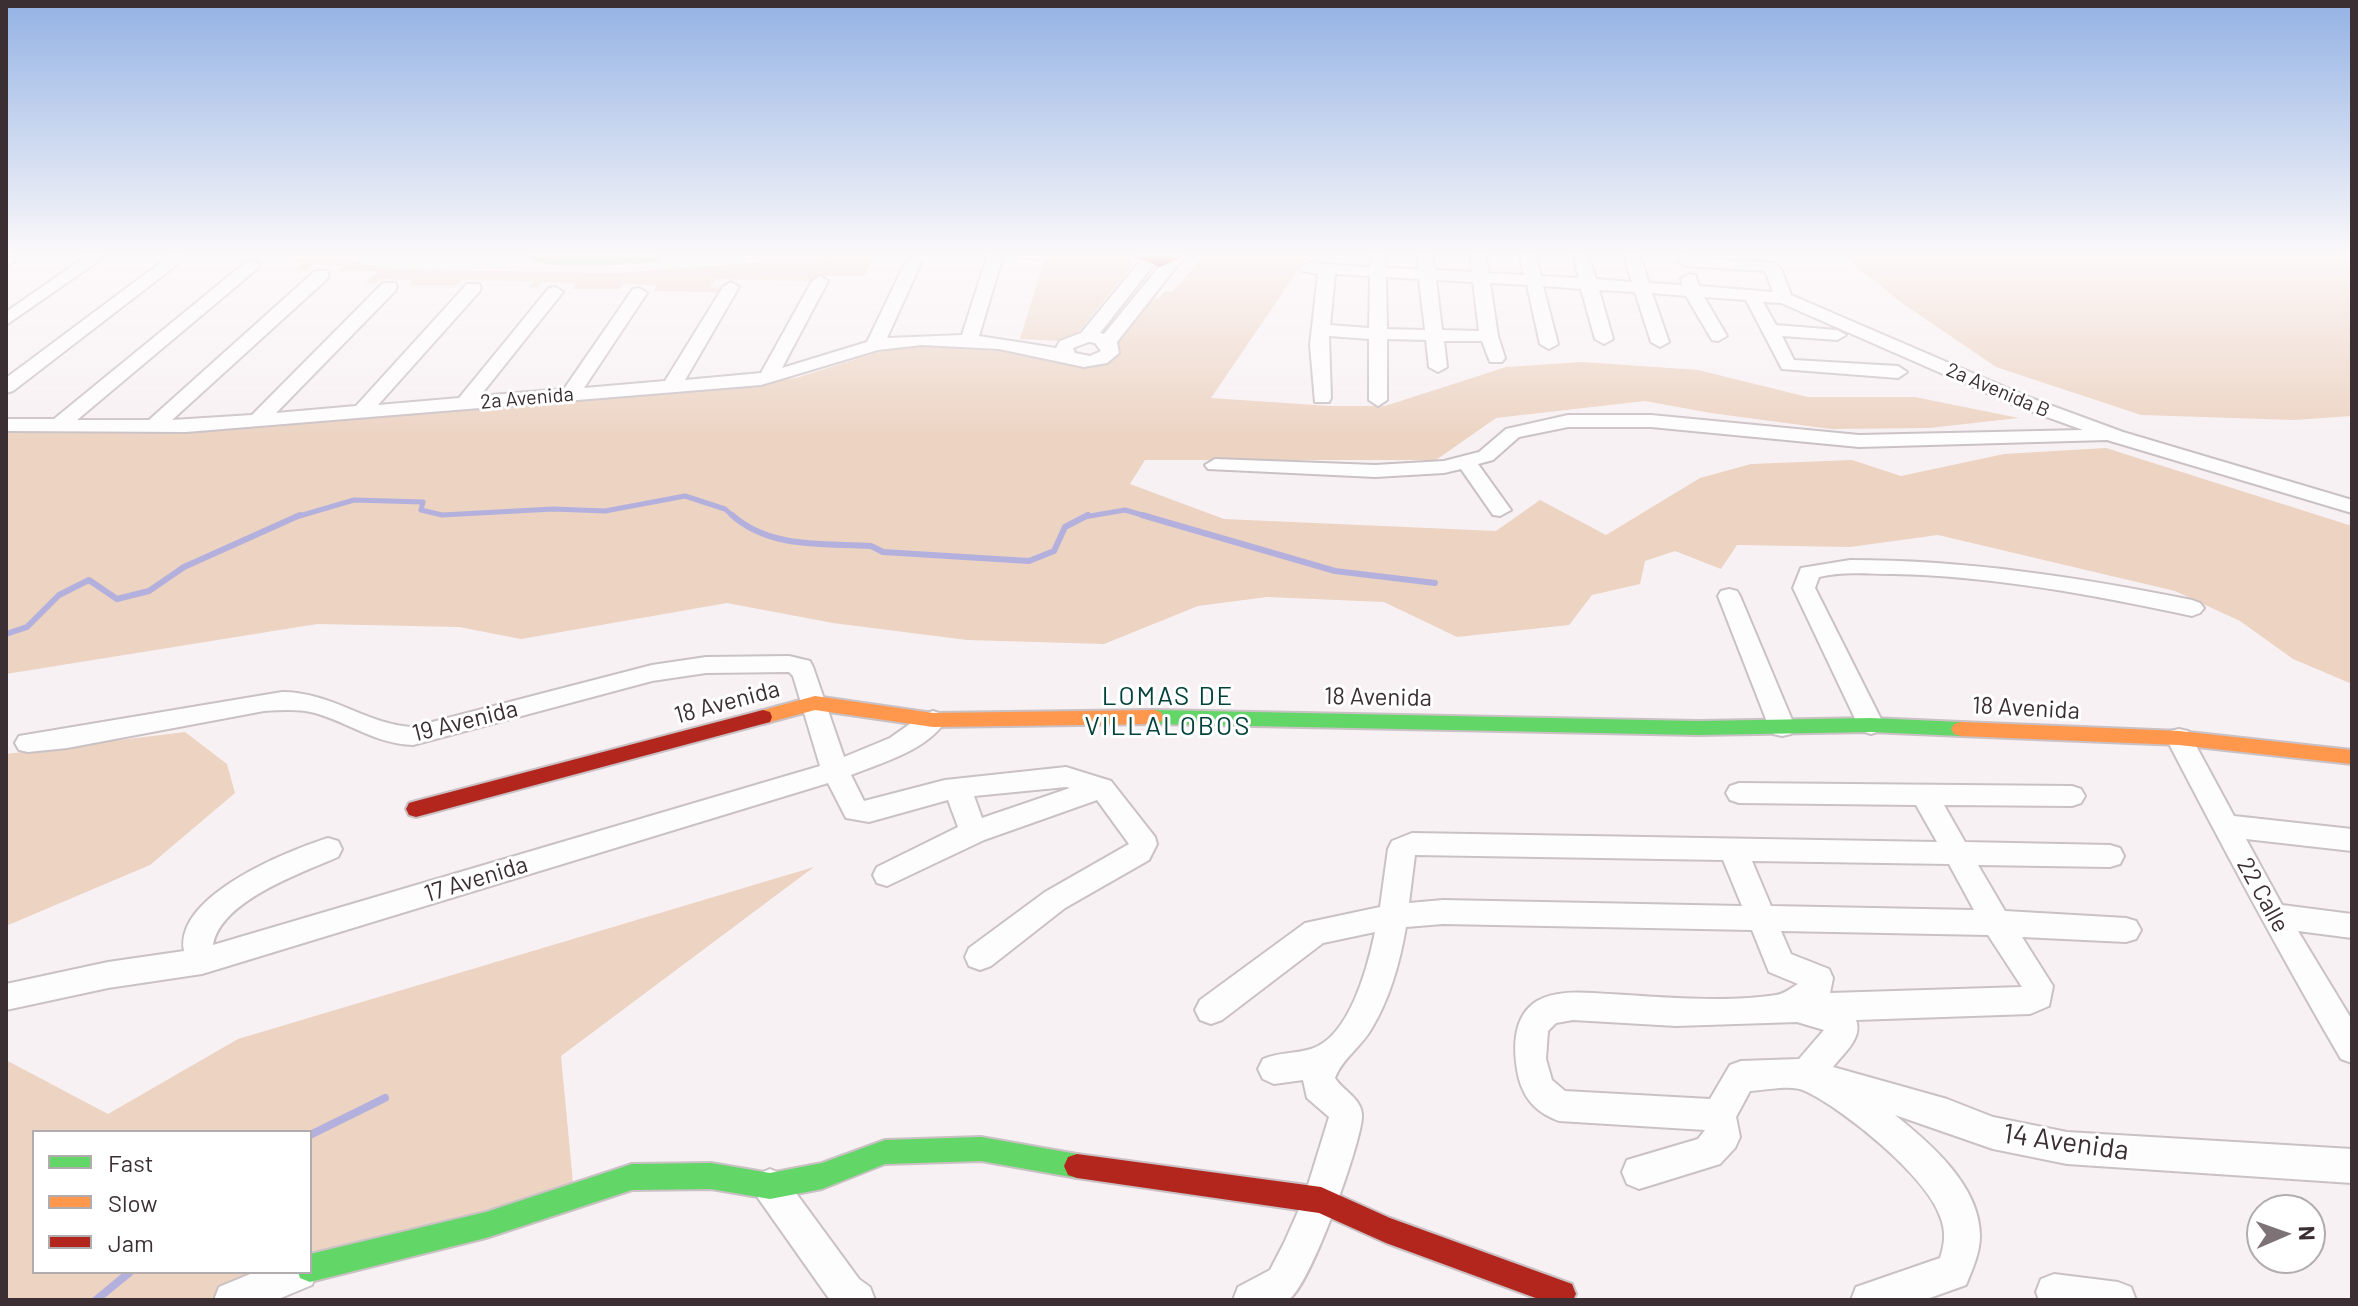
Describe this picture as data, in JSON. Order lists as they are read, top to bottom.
{
  "streets": {
    "street": [
      "2a Avenida B",
      "2a Avenida",
      "18 Avenida",
      "19 Avenida",
      "17 Avenida",
      "22 Calle",
      "14 Avenida"
    ]
  },
  "crossings": [
    ["18 Avenida", "19 Avenida"],
    ["18 Avenida", "17 Avenida"],
    ["18 Avenida", "22 Calle"]
  ],
  "districts": ["LOMAS DE VILLALOBOS"],
  "legend": ["Fast", "Slow", "Jam"],
  "north": "right"
}
